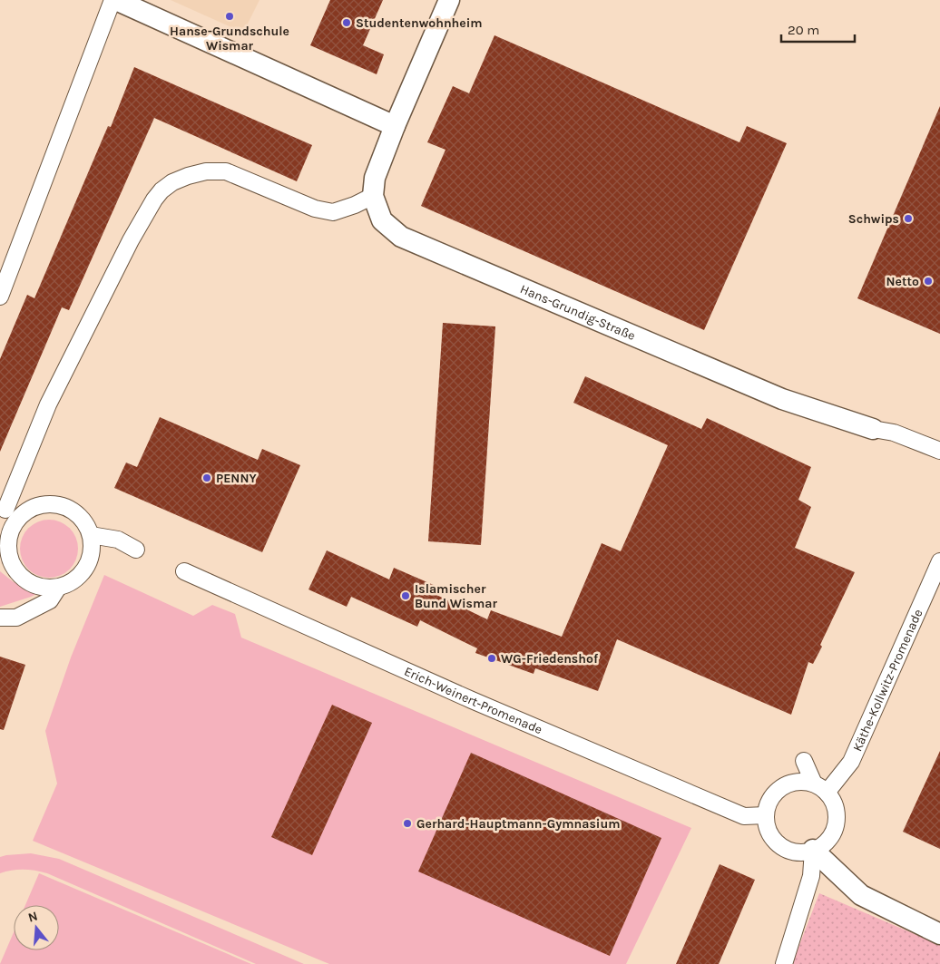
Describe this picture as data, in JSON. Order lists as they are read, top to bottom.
{
  "streets": {
    "street": ["Hans-Grundig-Straße", "Käthe-Kollwitz-Promenade", "Erich-Weinert-Promenade"]
  },
  "crossings": [
    ["Käthe-Kollwitz-Promenade", "Erich-Weinert-Promenade"]
  ],
  "places": [
    "Hanse-Grundschule Wismar",
    "Studentenwohnheim",
    "Schwips",
    "Netto",
    "PENNY",
    "Islamischer Bund Wismar",
    "WG-Friedenshof",
    "Gerhard-Hauptmann-Gymnasium"
  ],
  "scale_bar": "20 m",
  "north": "top"
}
